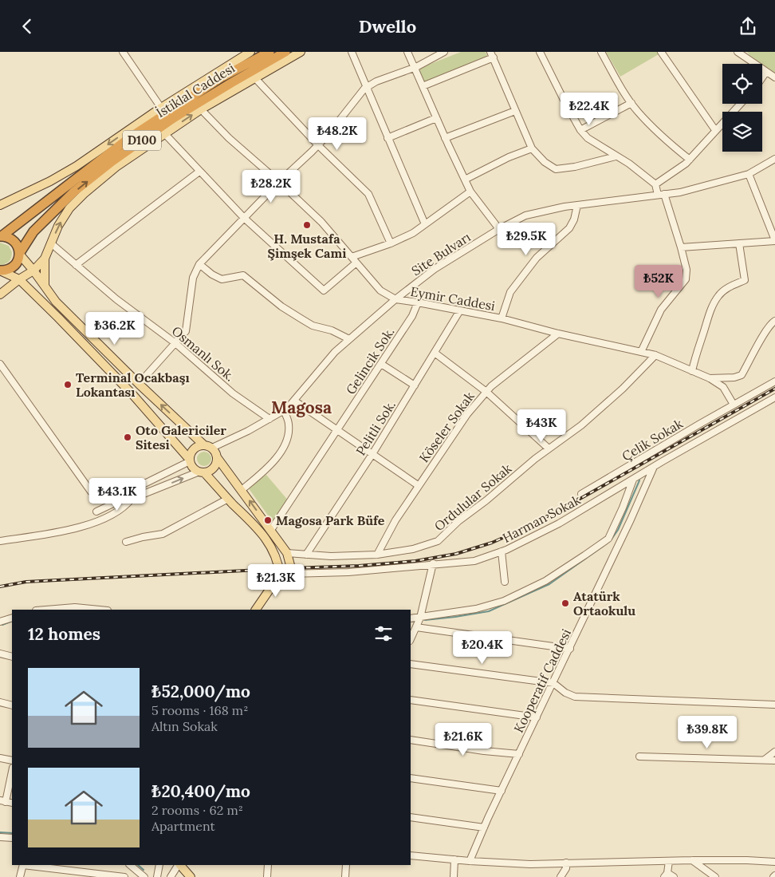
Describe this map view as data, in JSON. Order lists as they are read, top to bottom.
{
  "streets": {
    "highway": ["İstiklal Caddesi", "D100"],
    "street": [
      "Site Bulvarı",
      "Eymir Caddesi",
      "Osmanlı Sok.",
      "Gelincik Sok.",
      "Köseler Sokak",
      "Pelitli Sok.",
      "Çelik Sokak",
      "Ordulular Sokak",
      "Harman Sokak",
      "Kooperatif Caddesi"
    ]
  },
  "crossings": [
    ["İstiklal Caddesi", "D100"],
    ["Site Bulvarı", "Eymir Caddesi"],
    ["Site Bulvarı", "Osmanlı Sok."],
    ["Eymir Caddesi", "Gelincik Sok."],
    ["Eymir Caddesi", "Köseler Sokak"],
    ["Eymir Caddesi", "Pelitli Sok."],
    ["Eymir Caddesi", "Çelik Sokak"],
    ["Eymir Caddesi", "Ordulular Sokak"],
    ["Köseler Sokak", "Ordulular Sokak"],
    ["Pelitli Sok.", "Ordulular Sokak"],
    ["Harman Sokak", "Kooperatif Caddesi"]
  ],
  "districts": ["Magosa"],
  "places": [
    "H. Mustafa Şimşek Cami",
    "Terminal Ocakbaşı Lokantası",
    "Oto Galericiler Sitesi",
    "Magosa Park Büfe",
    "Atatürk Ortaokulu"
  ],
  "page": {
    "header": "Dwello",
    "price": [
      "₺22.4K",
      "₺48.2K",
      "₺28.2K",
      "₺29.5K",
      "₺52K",
      "₺36.2K",
      "₺43K",
      "₺43.1K",
      "₺21.3K",
      "₺20.4K",
      "₺39.8K",
      "₺21.6K"
    ],
    "heading": "12 homes",
    "list": [
      {
        "name": "₺52,000/mo",
        "note": "5 rooms · 168 m² · Altın Sokak"
      },
      {
        "name": "₺20,400/mo",
        "note": "2 rooms · 62 m² · Apartment"
      }
    ]
  }
}
